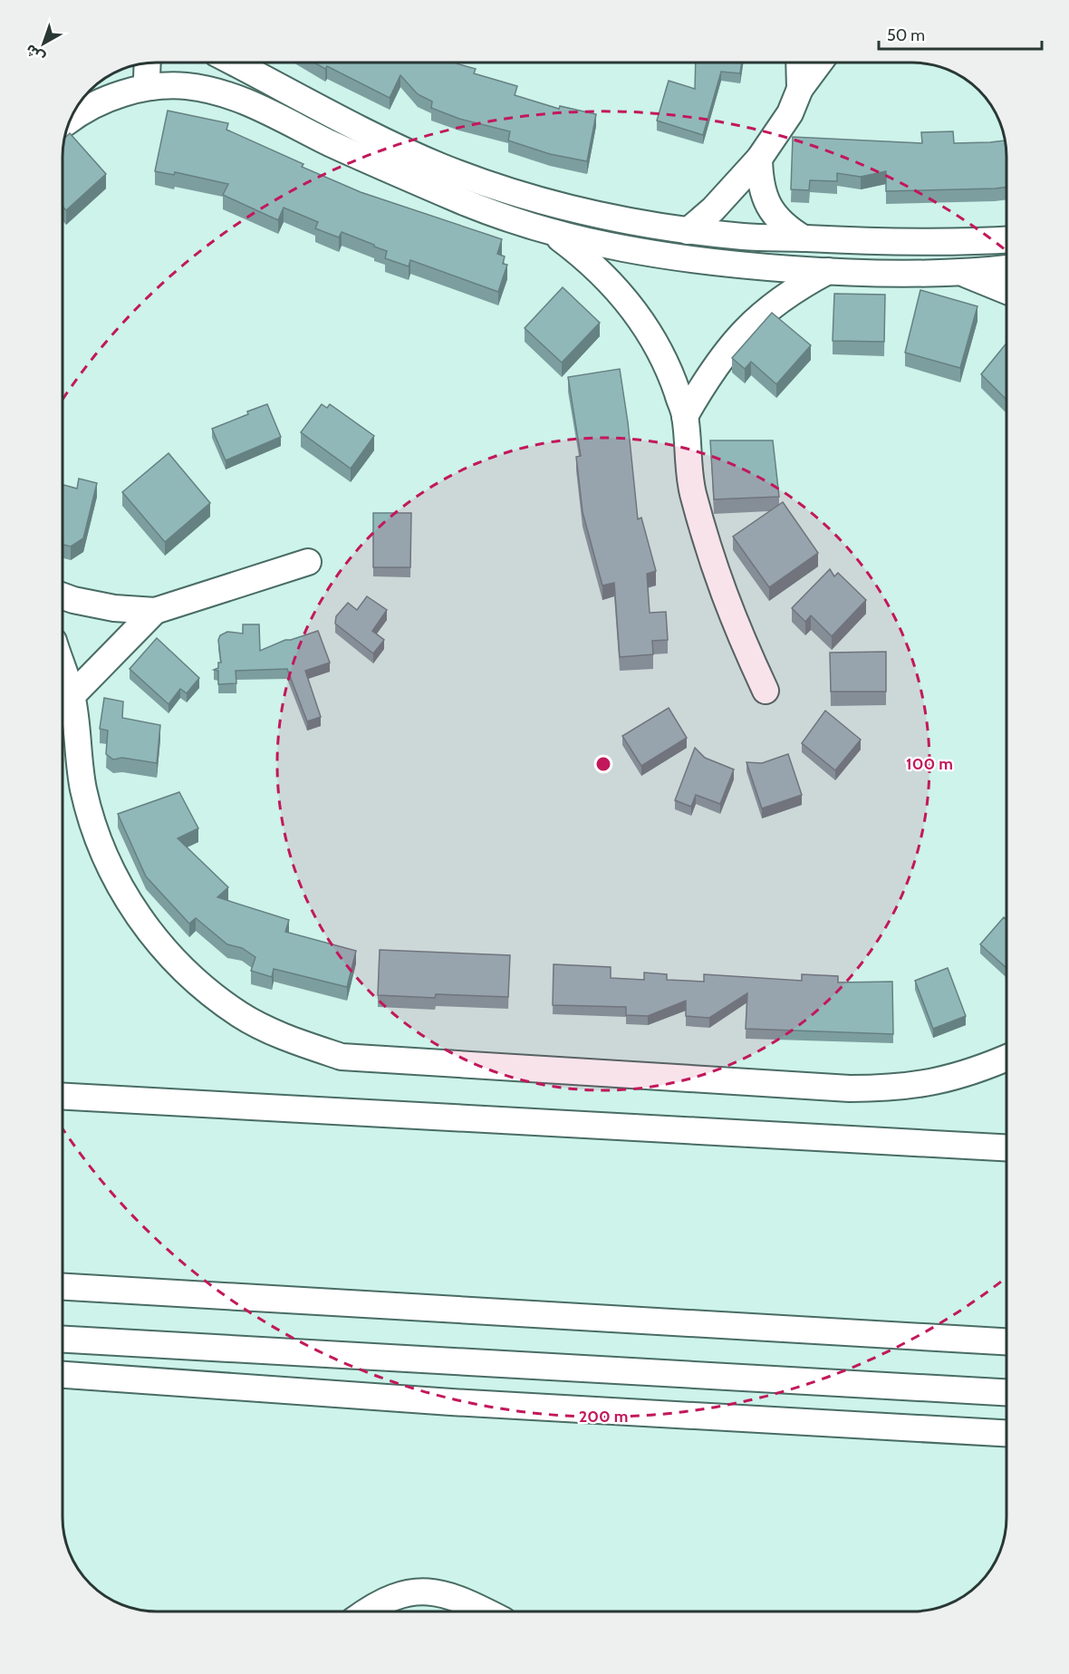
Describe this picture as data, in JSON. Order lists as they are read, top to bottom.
{
  "scale_bar": "50 m",
  "north": "bottom left",
  "rings": ["100 m", "200 m"]
}
